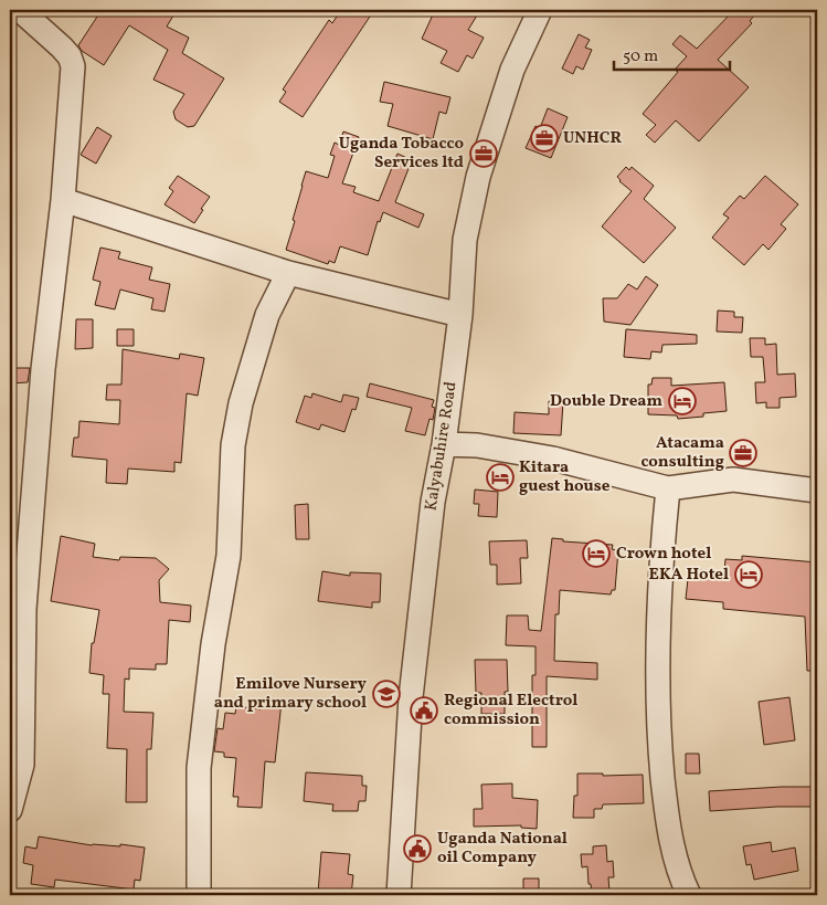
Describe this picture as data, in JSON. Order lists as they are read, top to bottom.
{
  "streets": {
    "street": ["Kalyabuhire Road"]
  },
  "places": {
    "office": ["UNHCR", "Uganda Tobacco Services ltd", "Atacama consulting"],
    "hotel": [
      "Double Dream",
      "Kitara guest house",
      "Crown hotel",
      "EKA Hotel"
    ],
    "school or university": ["Emilove Nursery and primary school"],
    "public building": ["Regional Electrol commission", "Uganda National oil Company"]
  },
  "scale_bar": "50 m"
}
